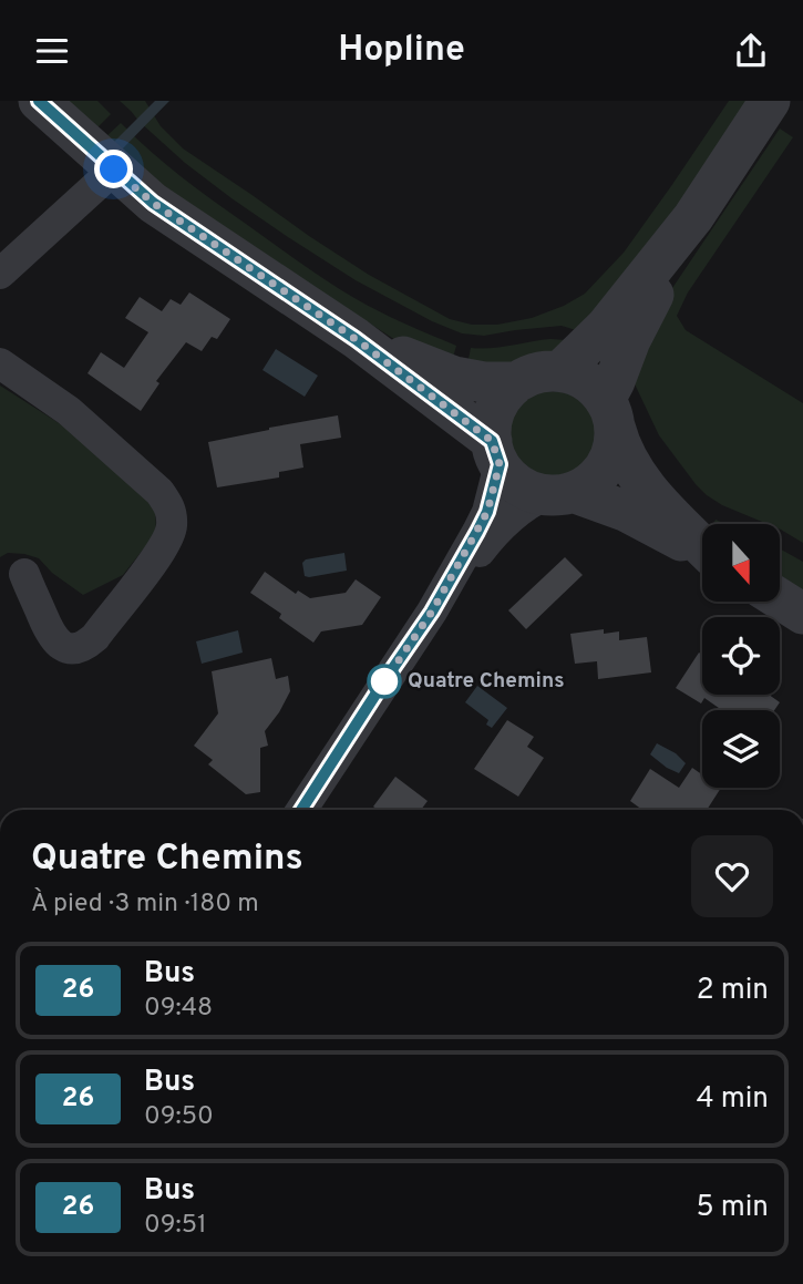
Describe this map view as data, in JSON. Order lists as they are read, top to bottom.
{
  "places": ["Quatre Chemins"],
  "lines": ["bus line 26"],
  "north": "bottom",
  "page": {
    "header": "Hopline",
    "heading": ["Quatre Chemins", "À pied · 3 min · 180 m"],
    "list": [
      {
        "mark": "26",
        "name": "Bus",
        "note": "09:48",
        "value": "2 min"
      },
      {
        "mark": "26",
        "name": "Bus",
        "note": "09:50",
        "value": "4 min"
      },
      {
        "mark": "26",
        "name": "Bus",
        "note": "09:51",
        "value": "5 min"
      }
    ]
  }
}
